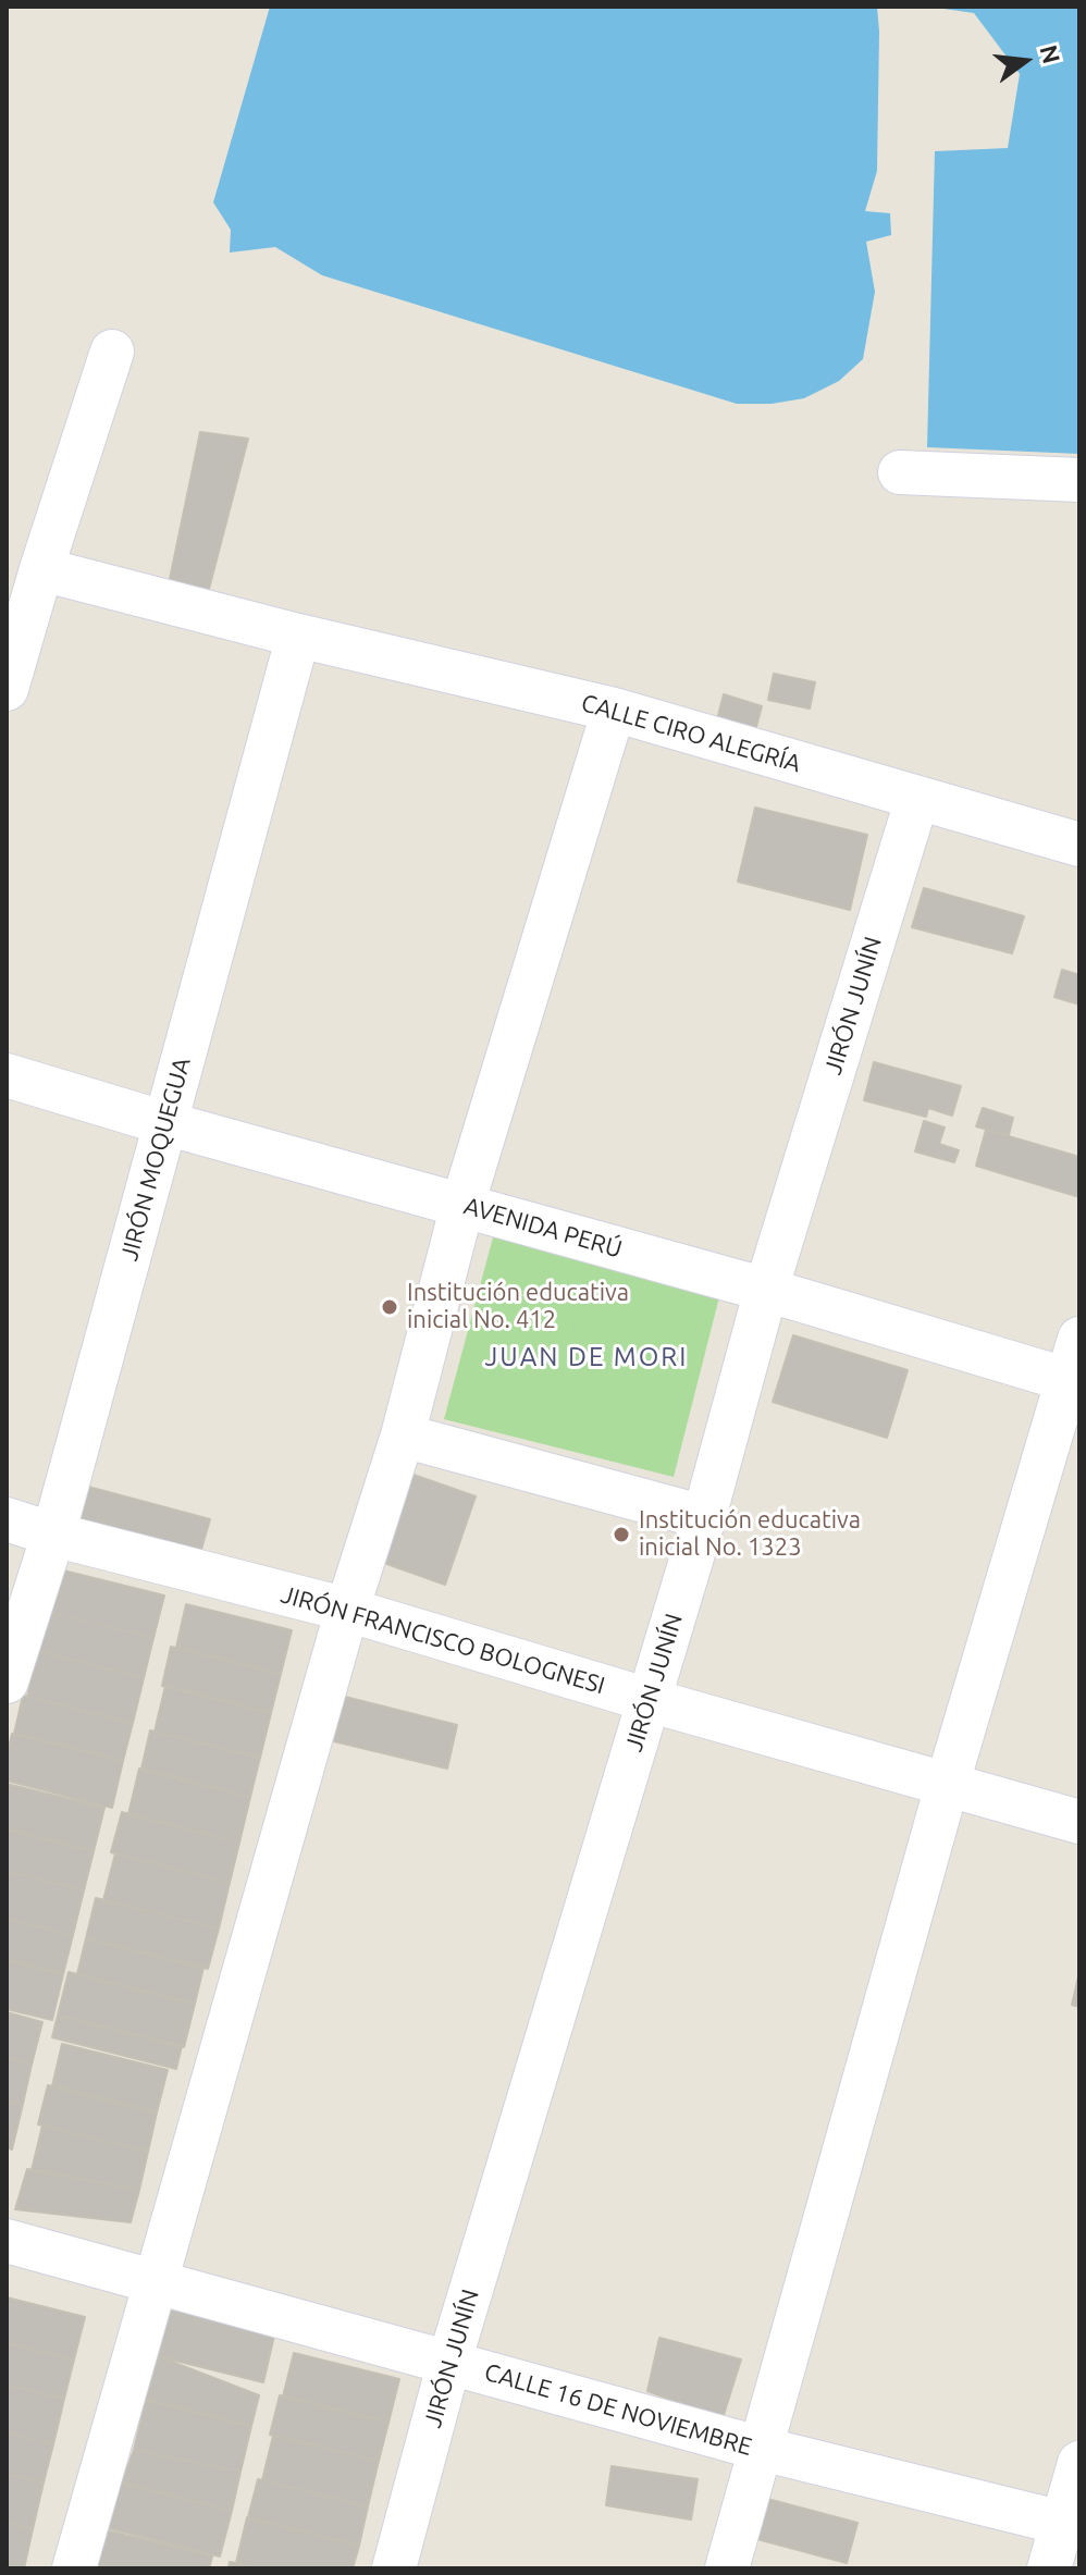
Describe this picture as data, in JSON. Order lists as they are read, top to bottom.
{
  "streets": {
    "street": [
      "CALLE CIRO ALEGRÍA",
      "JIRÓN JUNÍN",
      "JIRÓN MOQUEGUA",
      "AVENIDA PERÚ",
      "JIRÓN FRANCISCO BOLOGNESI",
      "CALLE 16 DE NOVIEMBRE"
    ]
  },
  "crossings": [
    ["CALLE CIRO ALEGRÍA", "JIRÓN JUNÍN"],
    ["CALLE CIRO ALEGRÍA", "JIRÓN MOQUEGUA"],
    ["JIRÓN JUNÍN", "AVENIDA PERÚ"],
    ["JIRÓN JUNÍN", "JIRÓN FRANCISCO BOLOGNESI"],
    ["JIRÓN JUNÍN", "CALLE 16 DE NOVIEMBRE"],
    ["JIRÓN MOQUEGUA", "AVENIDA PERÚ"],
    ["JIRÓN MOQUEGUA", "JIRÓN FRANCISCO BOLOGNESI"]
  ],
  "districts": ["JUAN DE MORI"],
  "places": ["Institución educativa inicial No. 412", "Institución educativa inicial No. 1323"],
  "north": "right"
}
